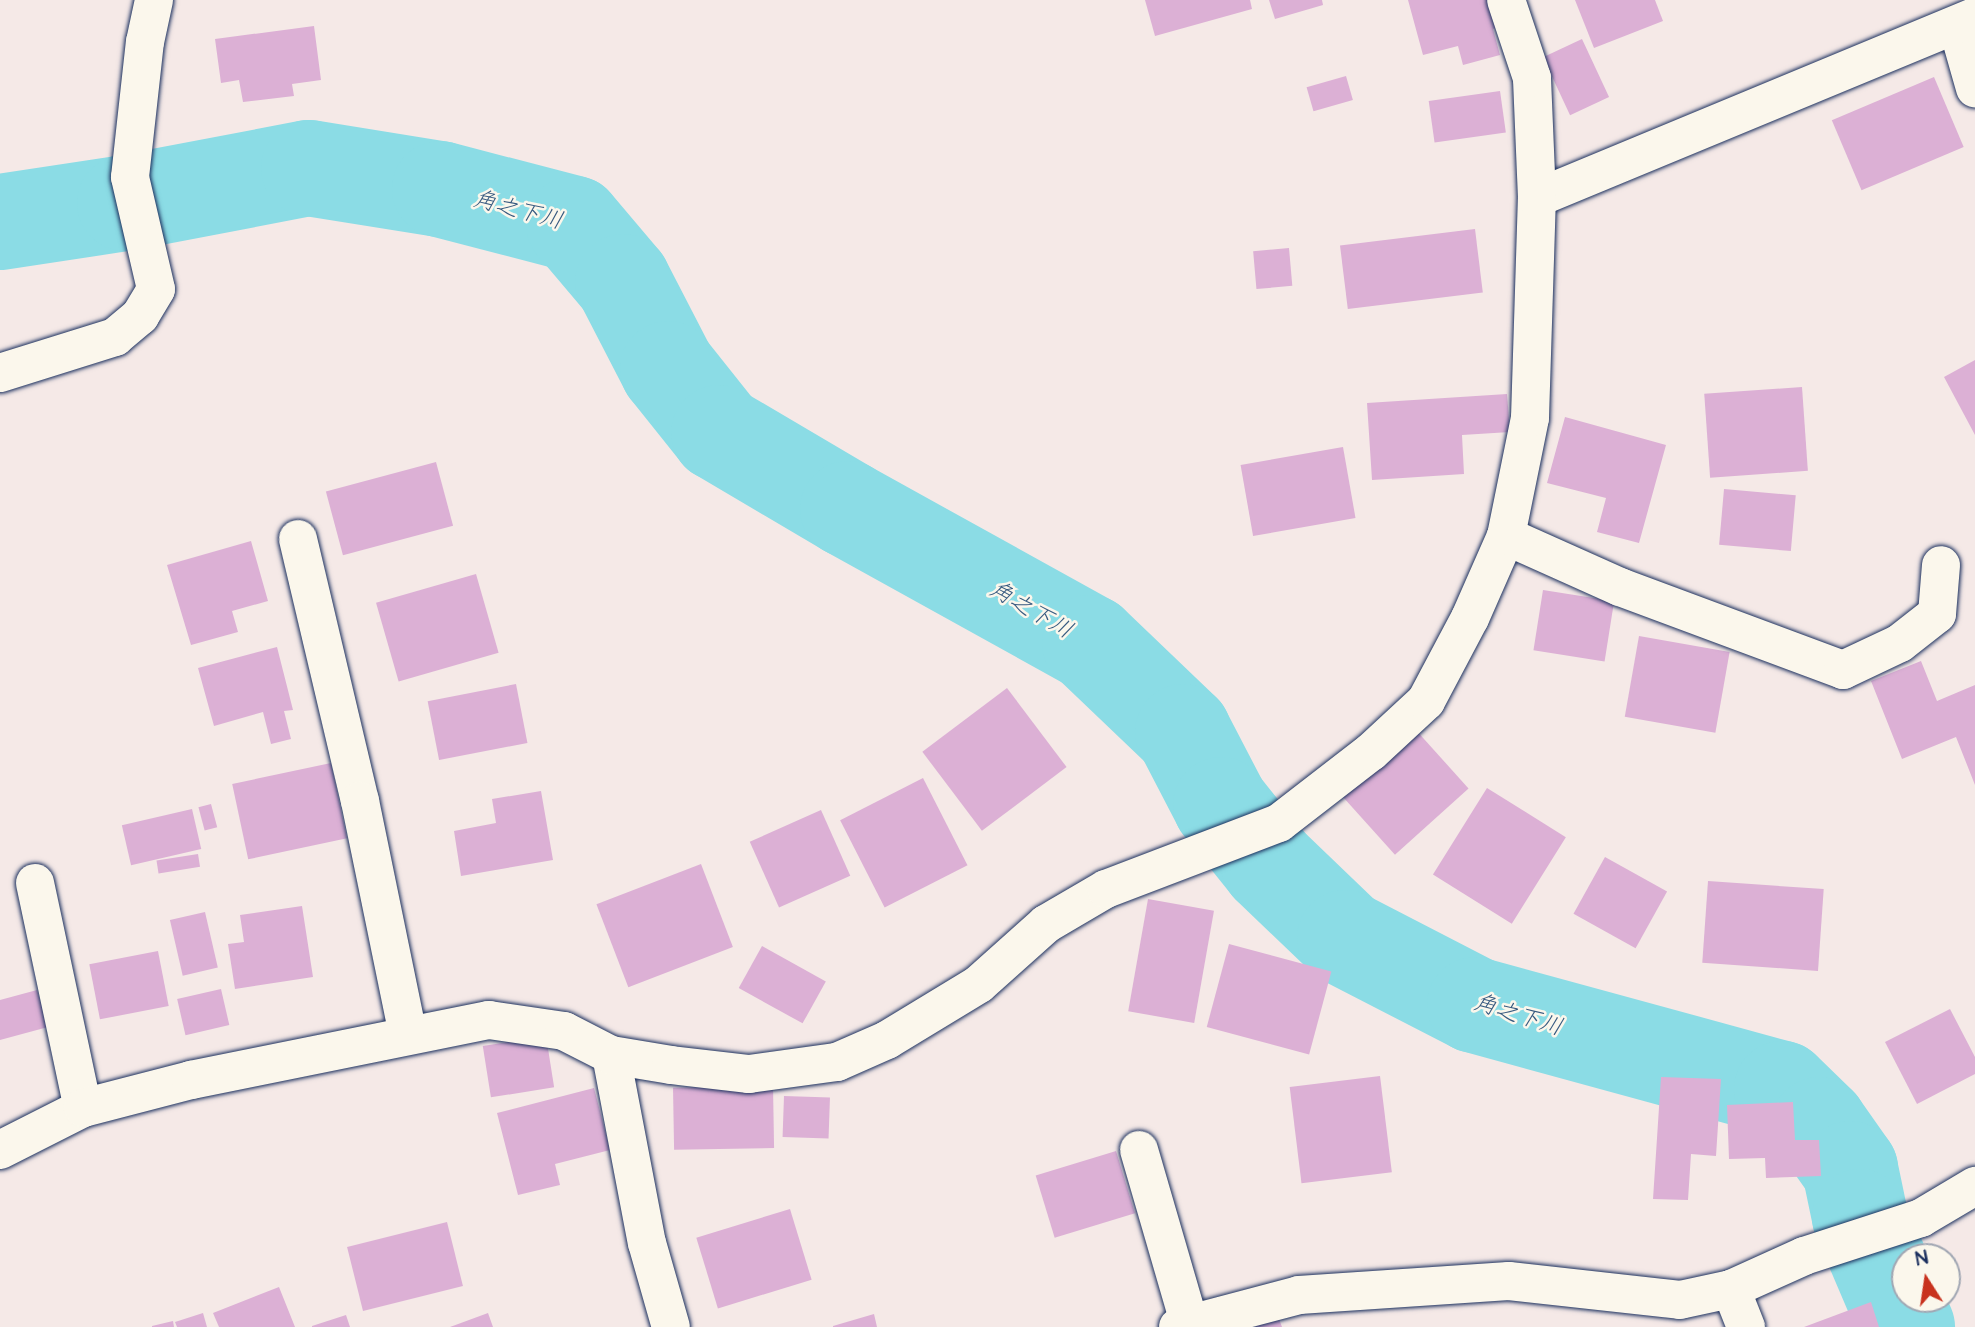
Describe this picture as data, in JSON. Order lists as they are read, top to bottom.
{
  "water": ["角之下川"],
  "north": "top"
}
